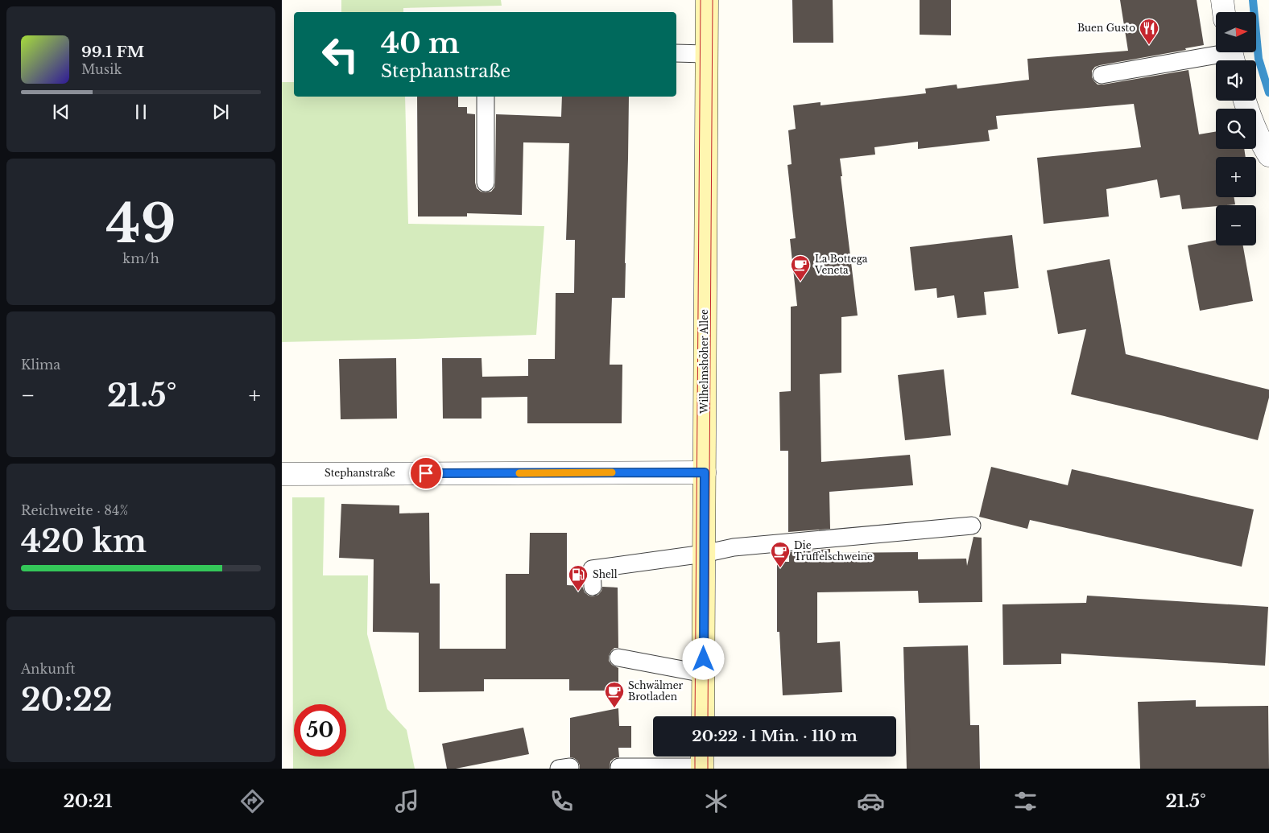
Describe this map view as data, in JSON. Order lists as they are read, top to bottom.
{
  "streets": {
    "main road": ["Wilhelmshöher Allee"],
    "street": ["Stephanstraße"]
  },
  "crossings": [
    ["Wilhelmshöher Allee", "Stephanstraße"]
  ],
  "places": {
    "restaurant": ["Buen Gusto"],
    "cafe": ["La Bottega Veneta", "Die Trüffelschweine", "Schwälmer Brotladen"],
    "fuel station": ["Shell"]
  },
  "north": "right",
  "page": {
    "map_buttons": ["+", "−"],
    "turn": ["40 m", "Stephanstraße"],
    "song": ["99.1 FM", "Musik"],
    "tile": [
      ["49", "km/h"],
      "Klima",
      ["Reichweite · 84%", "420 km"],
      ["Ankunft", "20:22"]
    ],
    "heat": ["−", "21.5°", "+"],
    "limit": "50",
    "trip": "20:22 · 1 Min. · 110 m",
    "tabs": ["20:21", "21.5°"]
  }
}
